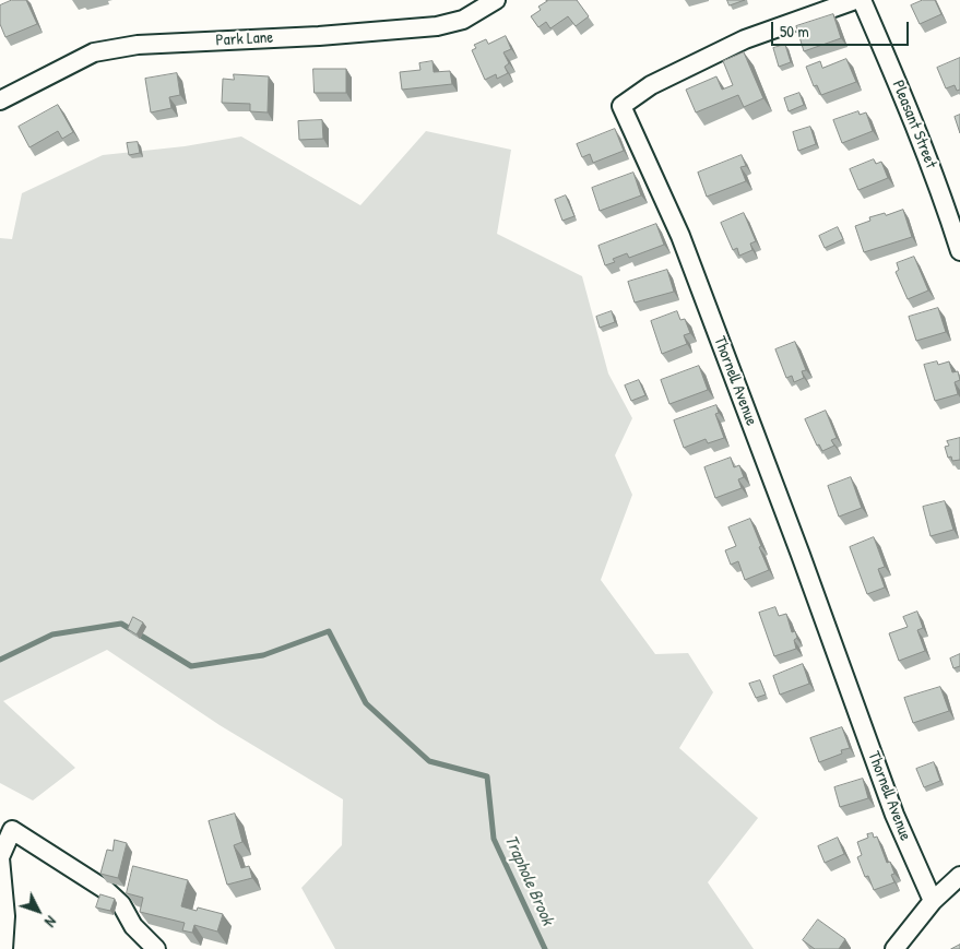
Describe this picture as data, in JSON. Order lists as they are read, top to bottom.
{
  "streets": {
    "street": ["Park Lane", "Pleasant Street", "Thornell Avenue"]
  },
  "water": ["Traphole Brook"],
  "scale_bar": "50 m",
  "north": "bottom right"
}
